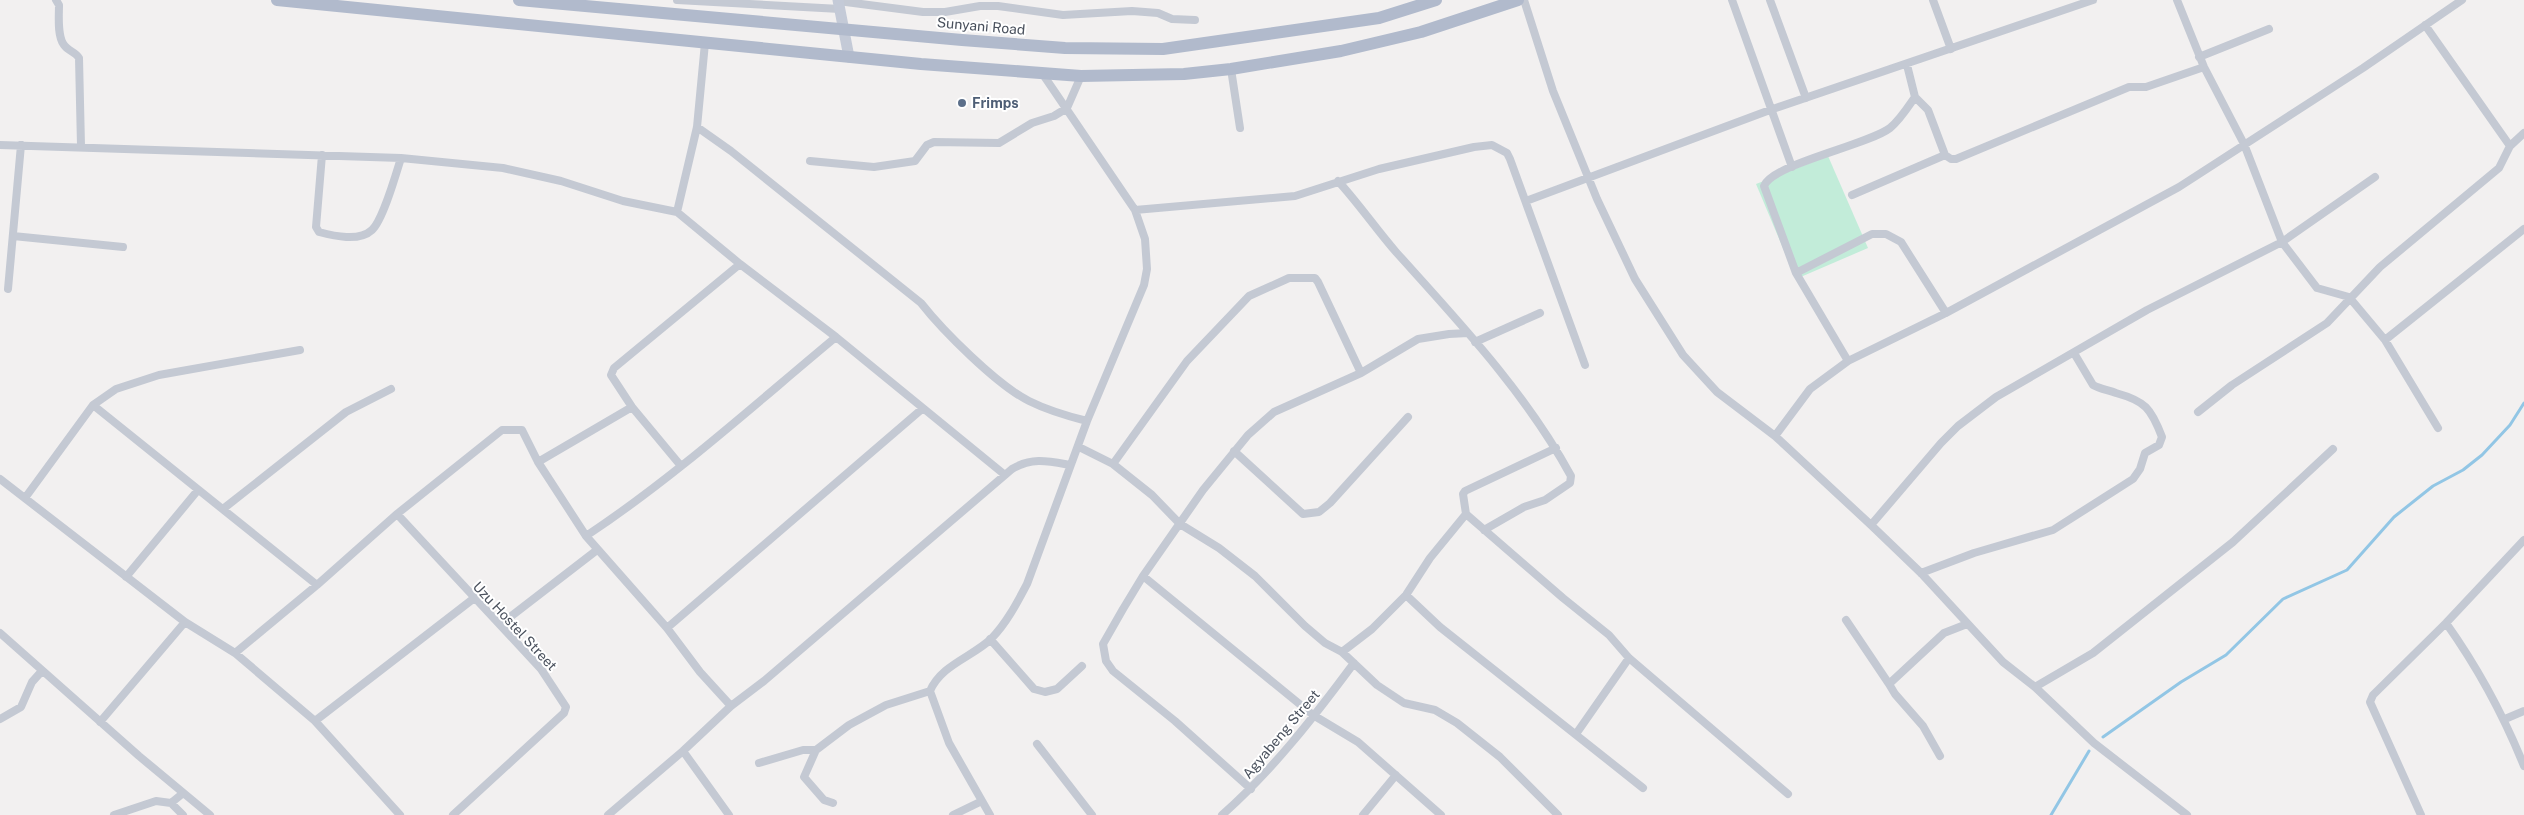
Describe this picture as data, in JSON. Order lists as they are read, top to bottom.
{
  "streets": {
    "main road": ["Sunyani Road"],
    "street": ["Uzu Hostel Street", "Agyabeng Street"]
  },
  "places": ["Frimps"]
}
